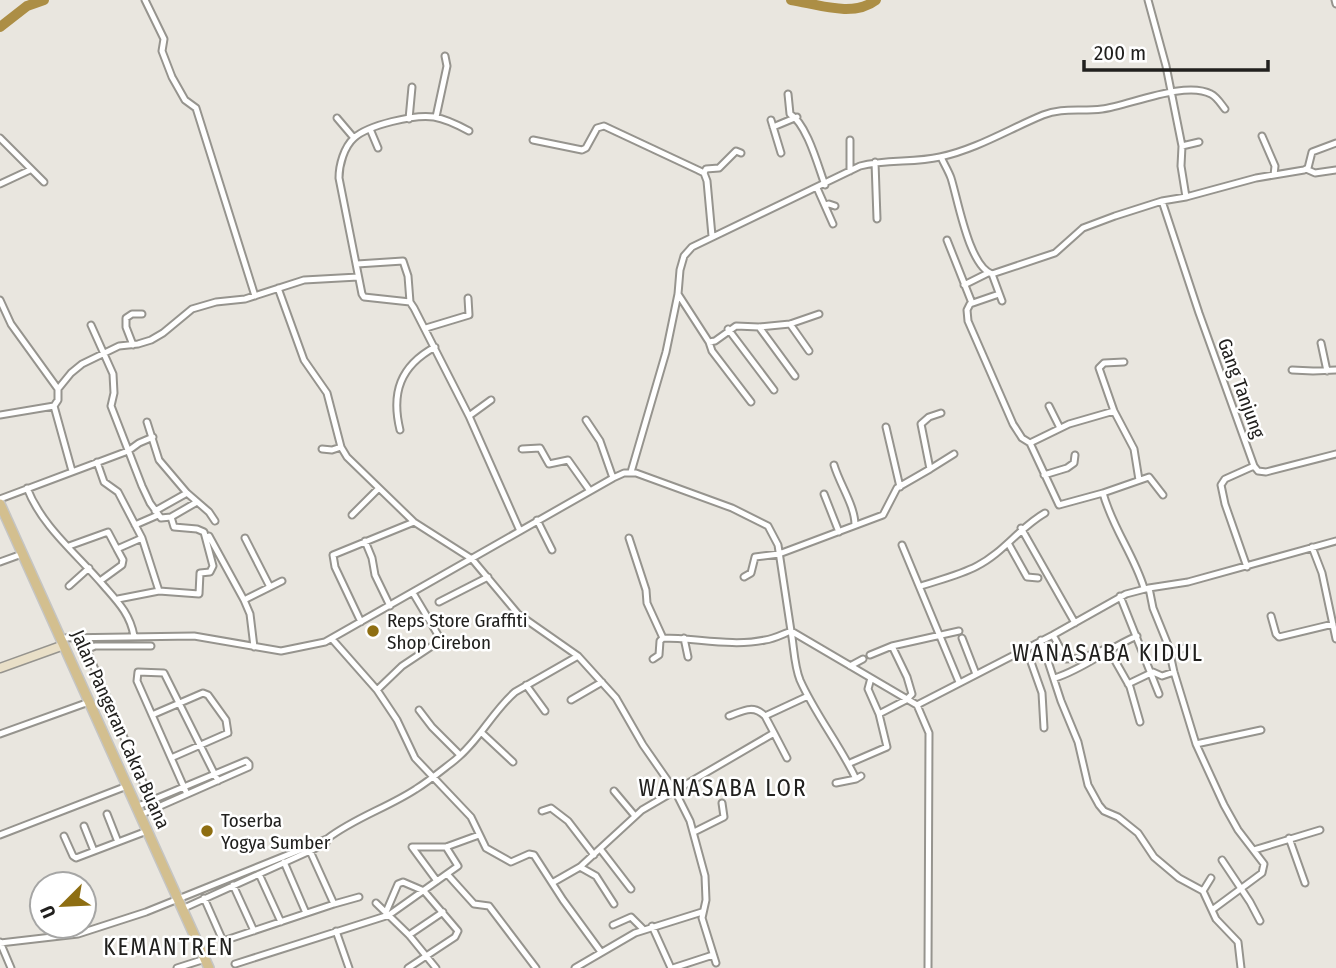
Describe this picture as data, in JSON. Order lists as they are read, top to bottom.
{
  "streets": {
    "main road": ["Jalan Pangeran Cakra Buana"],
    "street": ["Gang Tanjung"]
  },
  "districts": ["WANASABA KIDUL", "WANASABA LOR", "KEMANTREN"],
  "places": ["Reps Store Graffiti Shop Cirebon", "Toserba Yogya Sumber"],
  "scale_bar": "200 m",
  "north": "bottom left"
}
